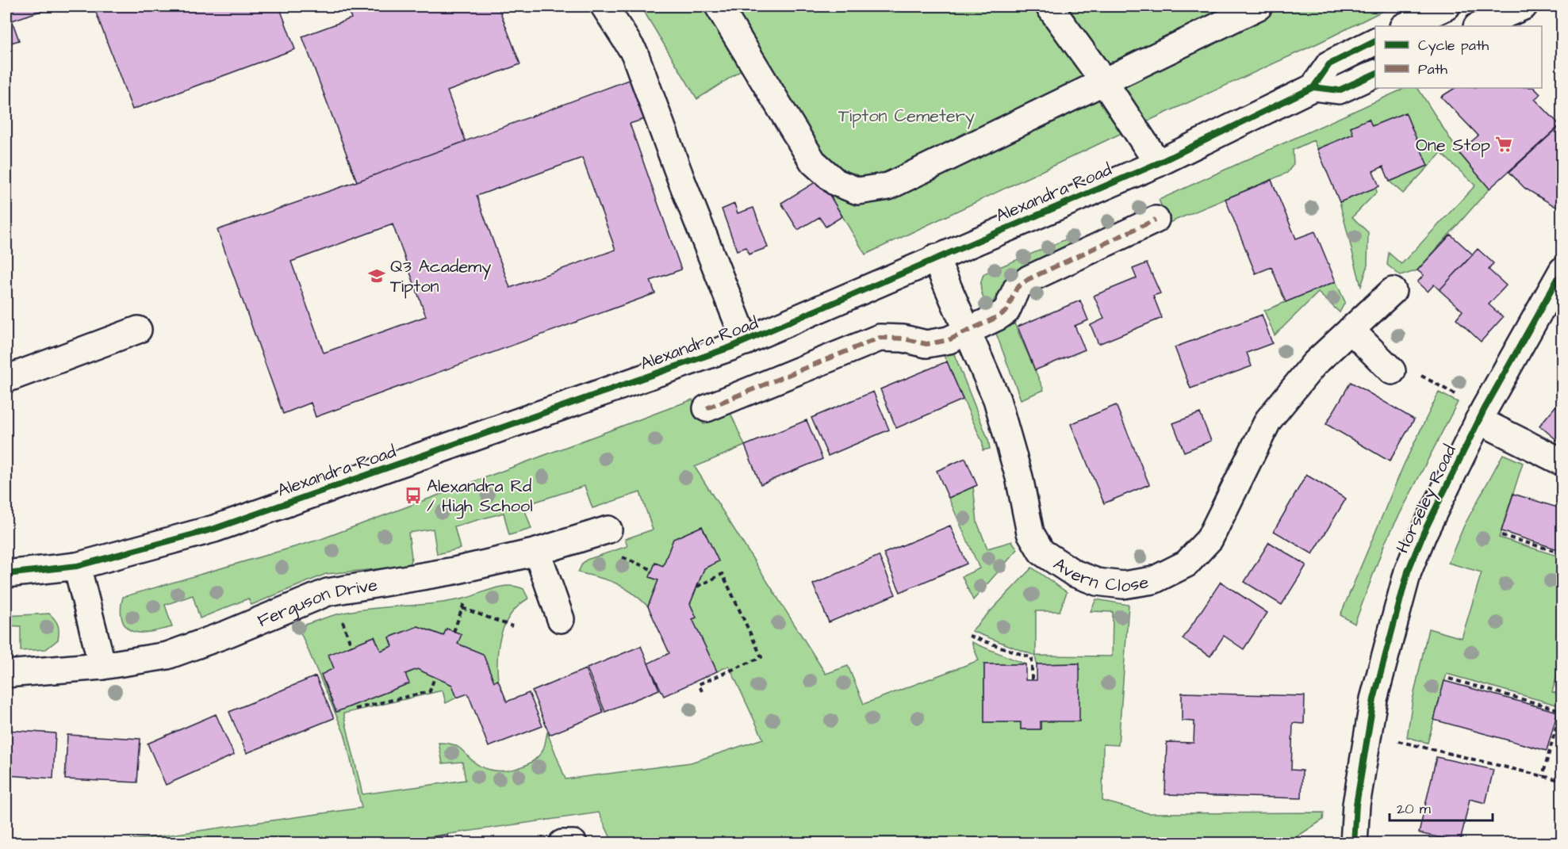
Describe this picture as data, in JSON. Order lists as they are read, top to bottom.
{
  "streets": {
    "street": [
      "Alexandra Road",
      "Horseley Road",
      "Avern Close",
      "Ferguson Drive"
    ]
  },
  "crossings": [
    ["Alexandra Road", "Avern Close"]
  ],
  "parks": ["Tipton Cemetery"],
  "places": {
    "supermarket": ["One Stop"],
    "school or university": ["Q3 Academy Tipton"],
    "bus stop": ["Alexandra Rd / High School"]
  },
  "legend": ["Cycle path", "Path"],
  "scale_bar": "20 m"
}
